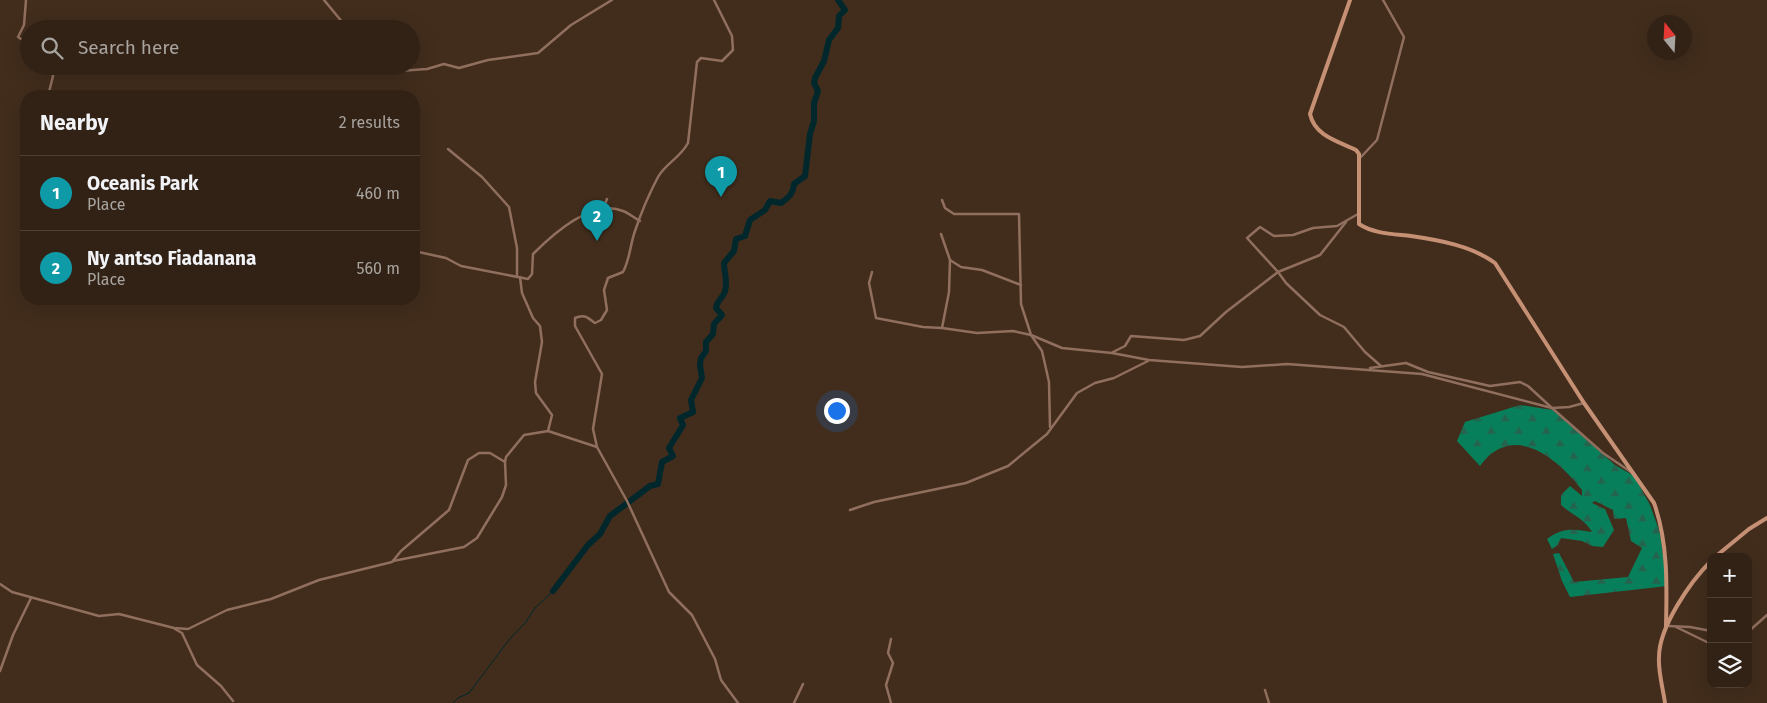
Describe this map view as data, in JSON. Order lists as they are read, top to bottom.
{
  "north": "top",
  "page": {
    "search": "Search here",
    "heading": ["Nearby", "2 results"],
    "list": [
      {
        "mark": "1",
        "name": "Oceanis Park",
        "note": "Place",
        "value": "460 m"
      },
      {
        "mark": "2",
        "name": "Ny antso Fiadanana",
        "note": "Place",
        "value": "560 m"
      }
    ],
    "pins": ["1", "2"],
    "map_buttons": ["+", "−"]
  }
}
